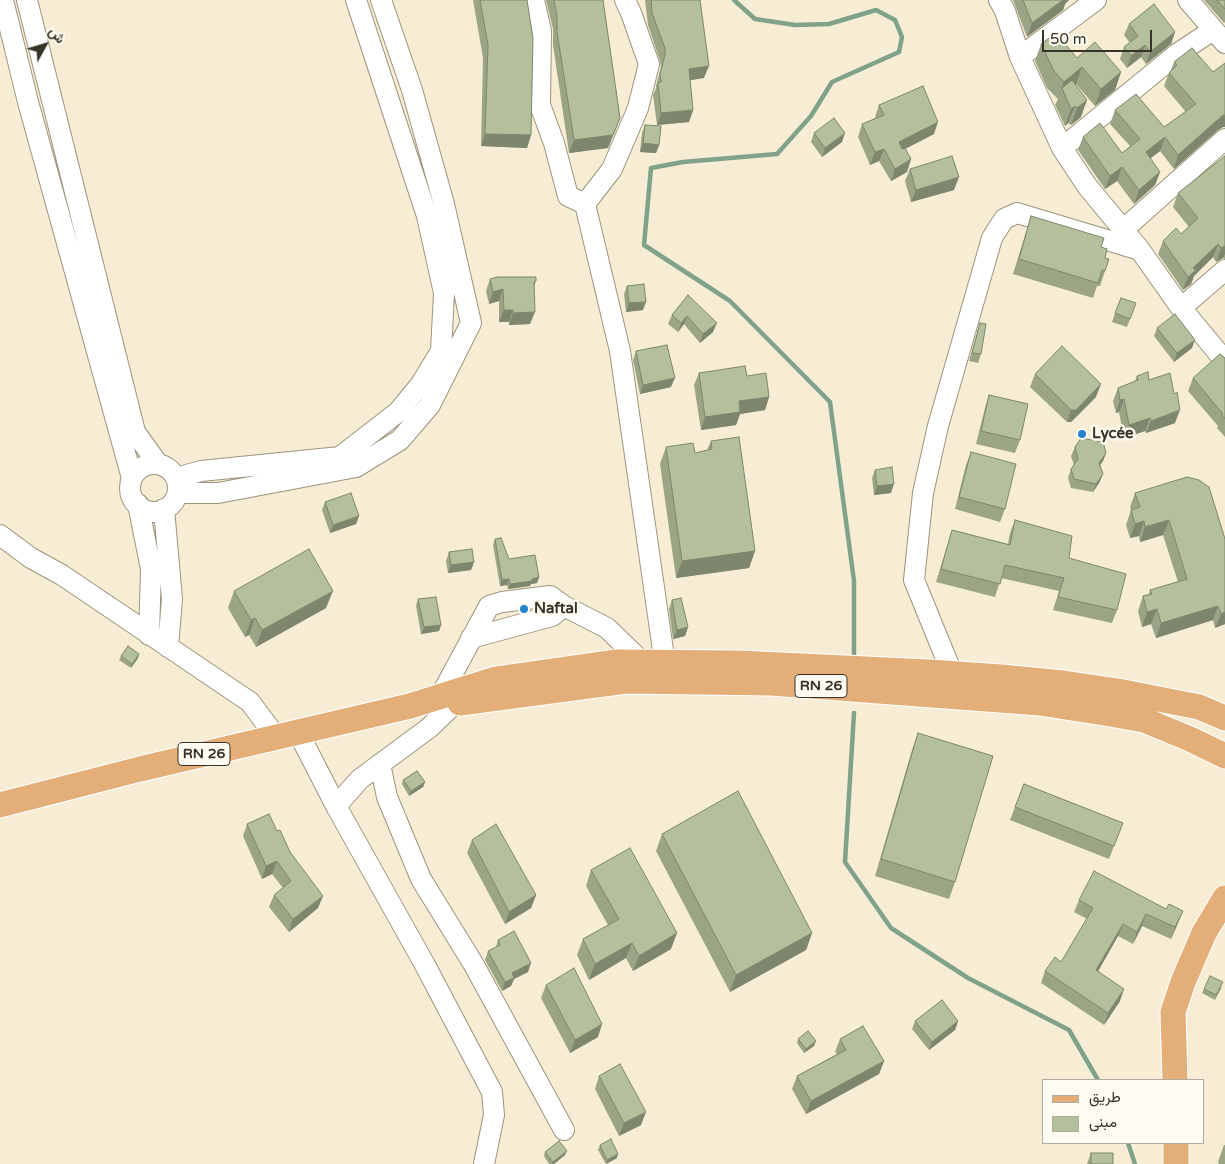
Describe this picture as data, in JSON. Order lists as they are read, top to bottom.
{
  "streets": {
    "main road": ["RN 26"]
  },
  "places": ["Lycée", "Naftal"],
  "legend": ["طريق", "مبنى"],
  "scale_bar": "50 m",
  "north": "top right"
}
